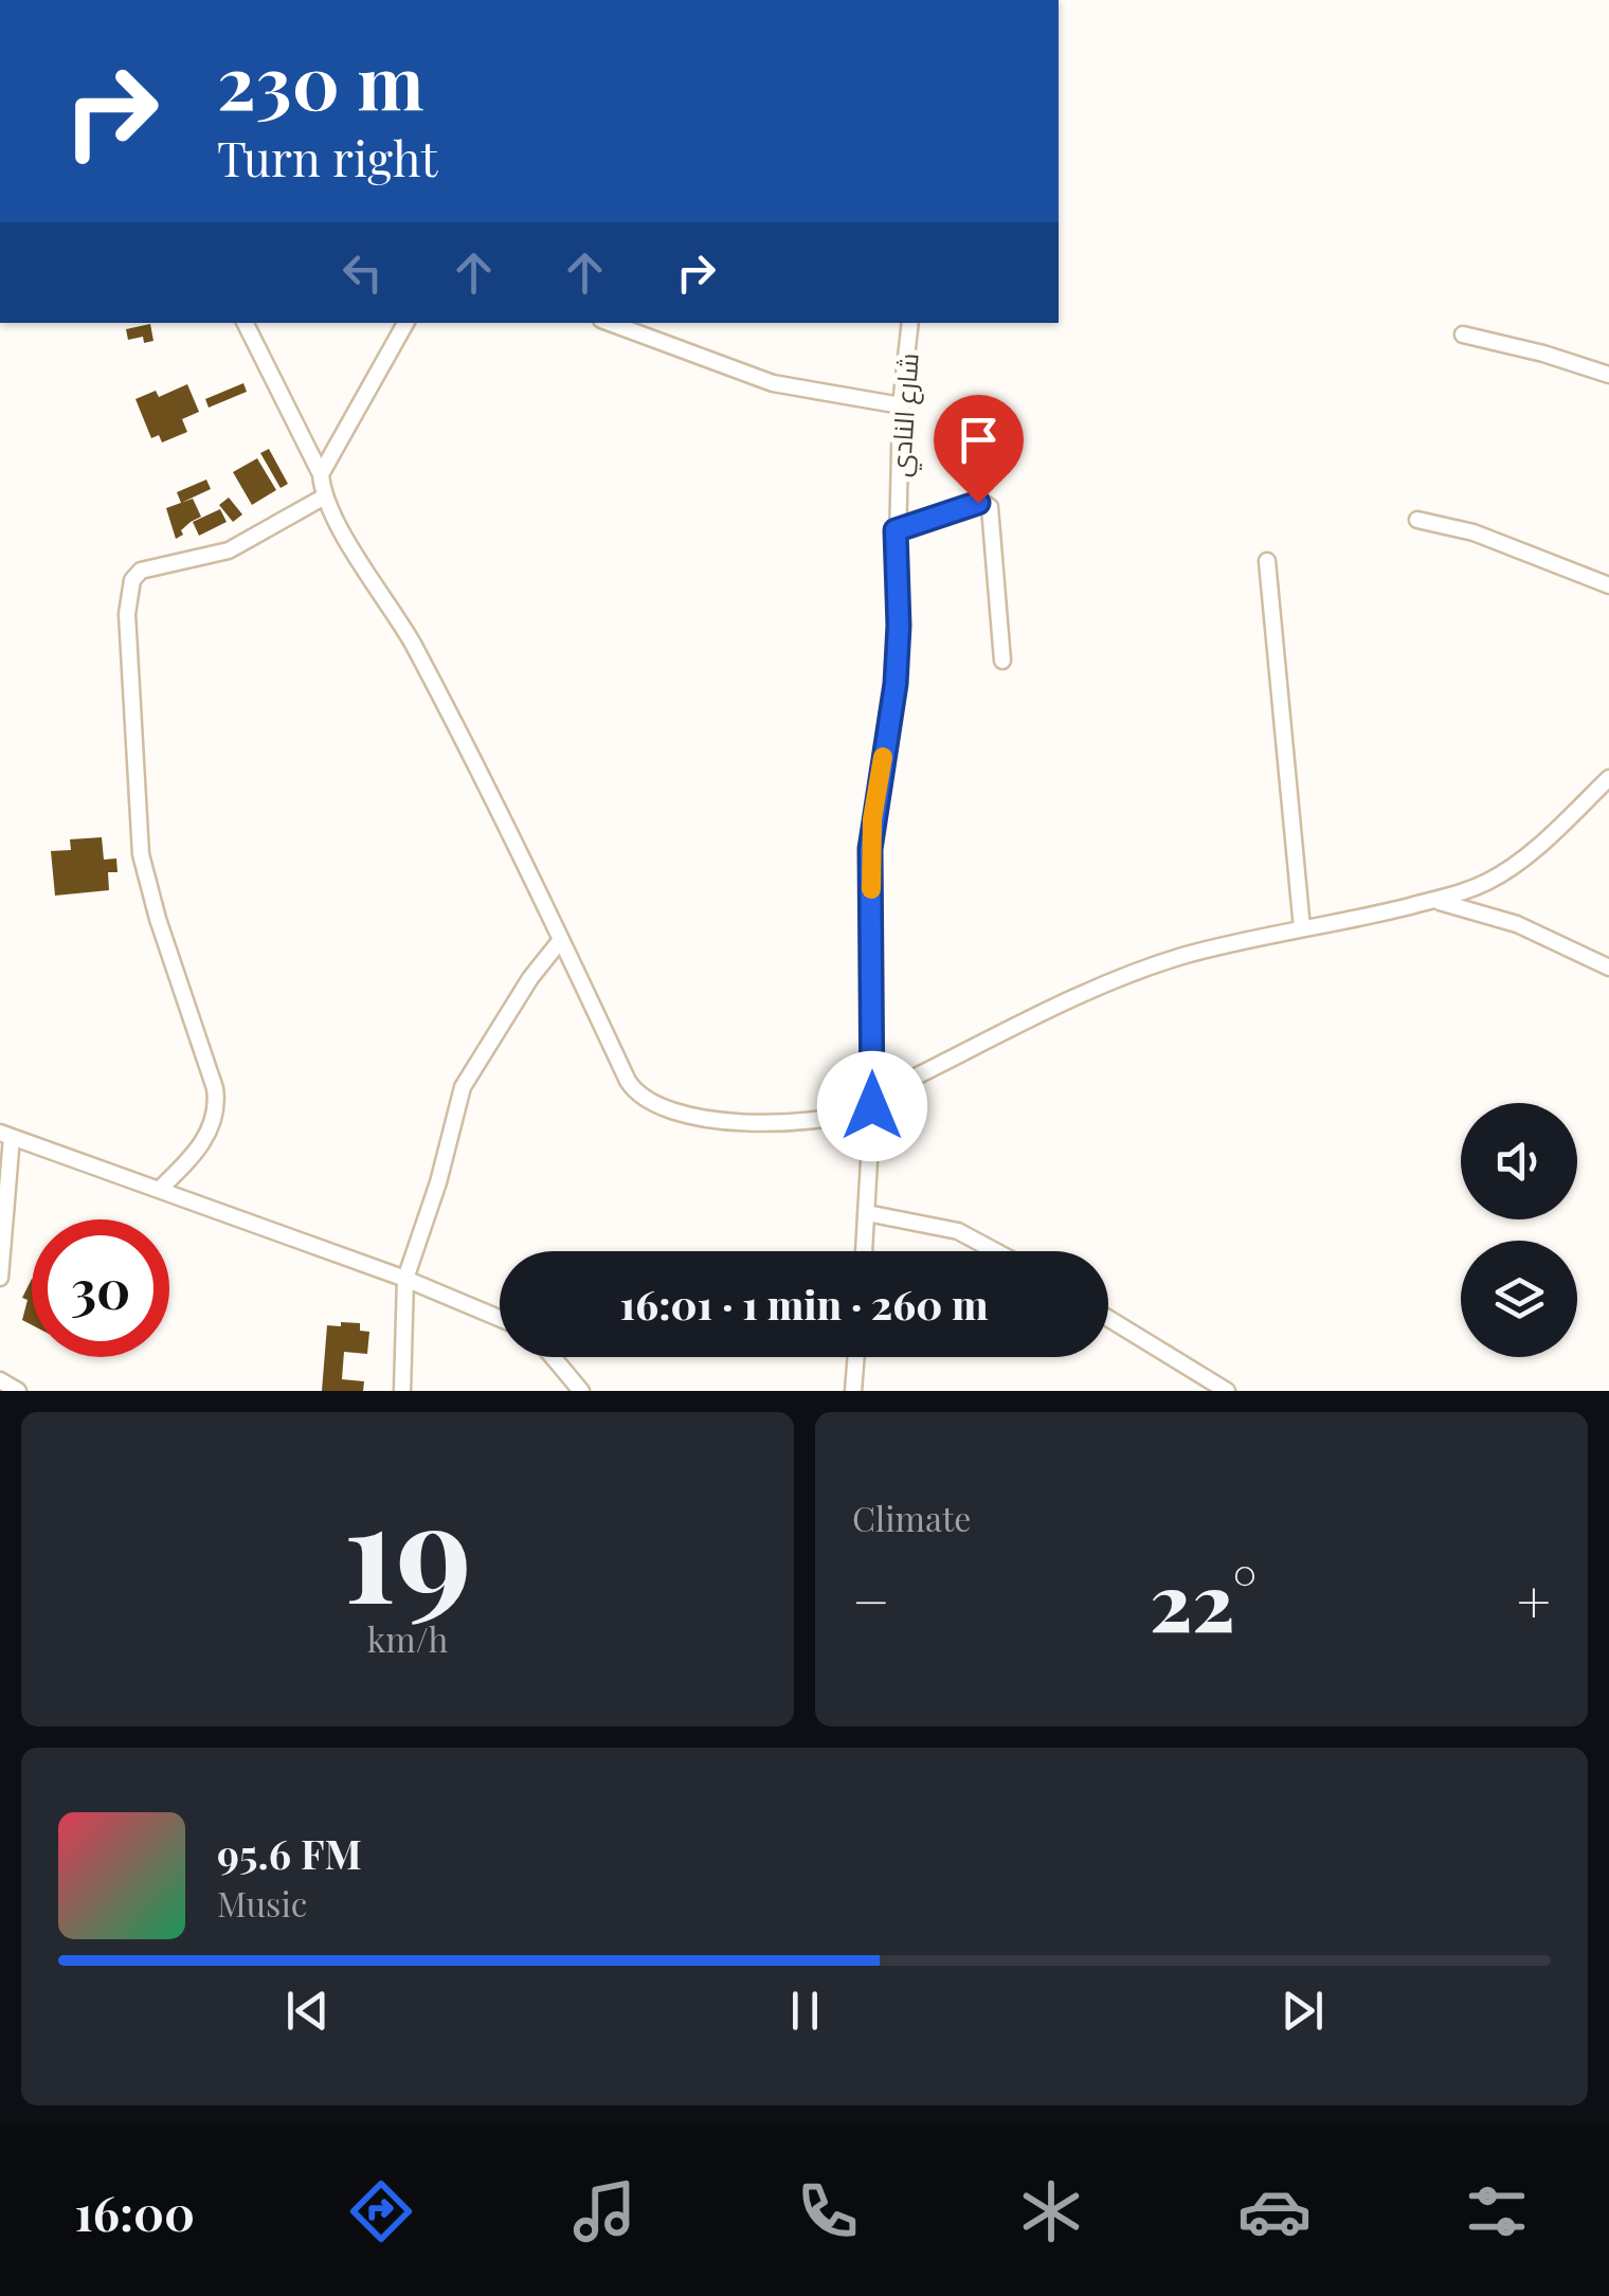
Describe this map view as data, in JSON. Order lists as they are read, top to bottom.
{
  "streets": {
    "street": ["شارع النادي"]
  },
  "page": {
    "turn": ["230 m", "Turn right"],
    "limit": "30",
    "trip": "16:01 · 1 min · 260 m",
    "tile": [
      ["19", "km/h"],
      "Climate"
    ],
    "heat": ["−", "22°", "+"],
    "song": ["95.6 FM", "Music"],
    "tabs": "16:00"
  }
}
